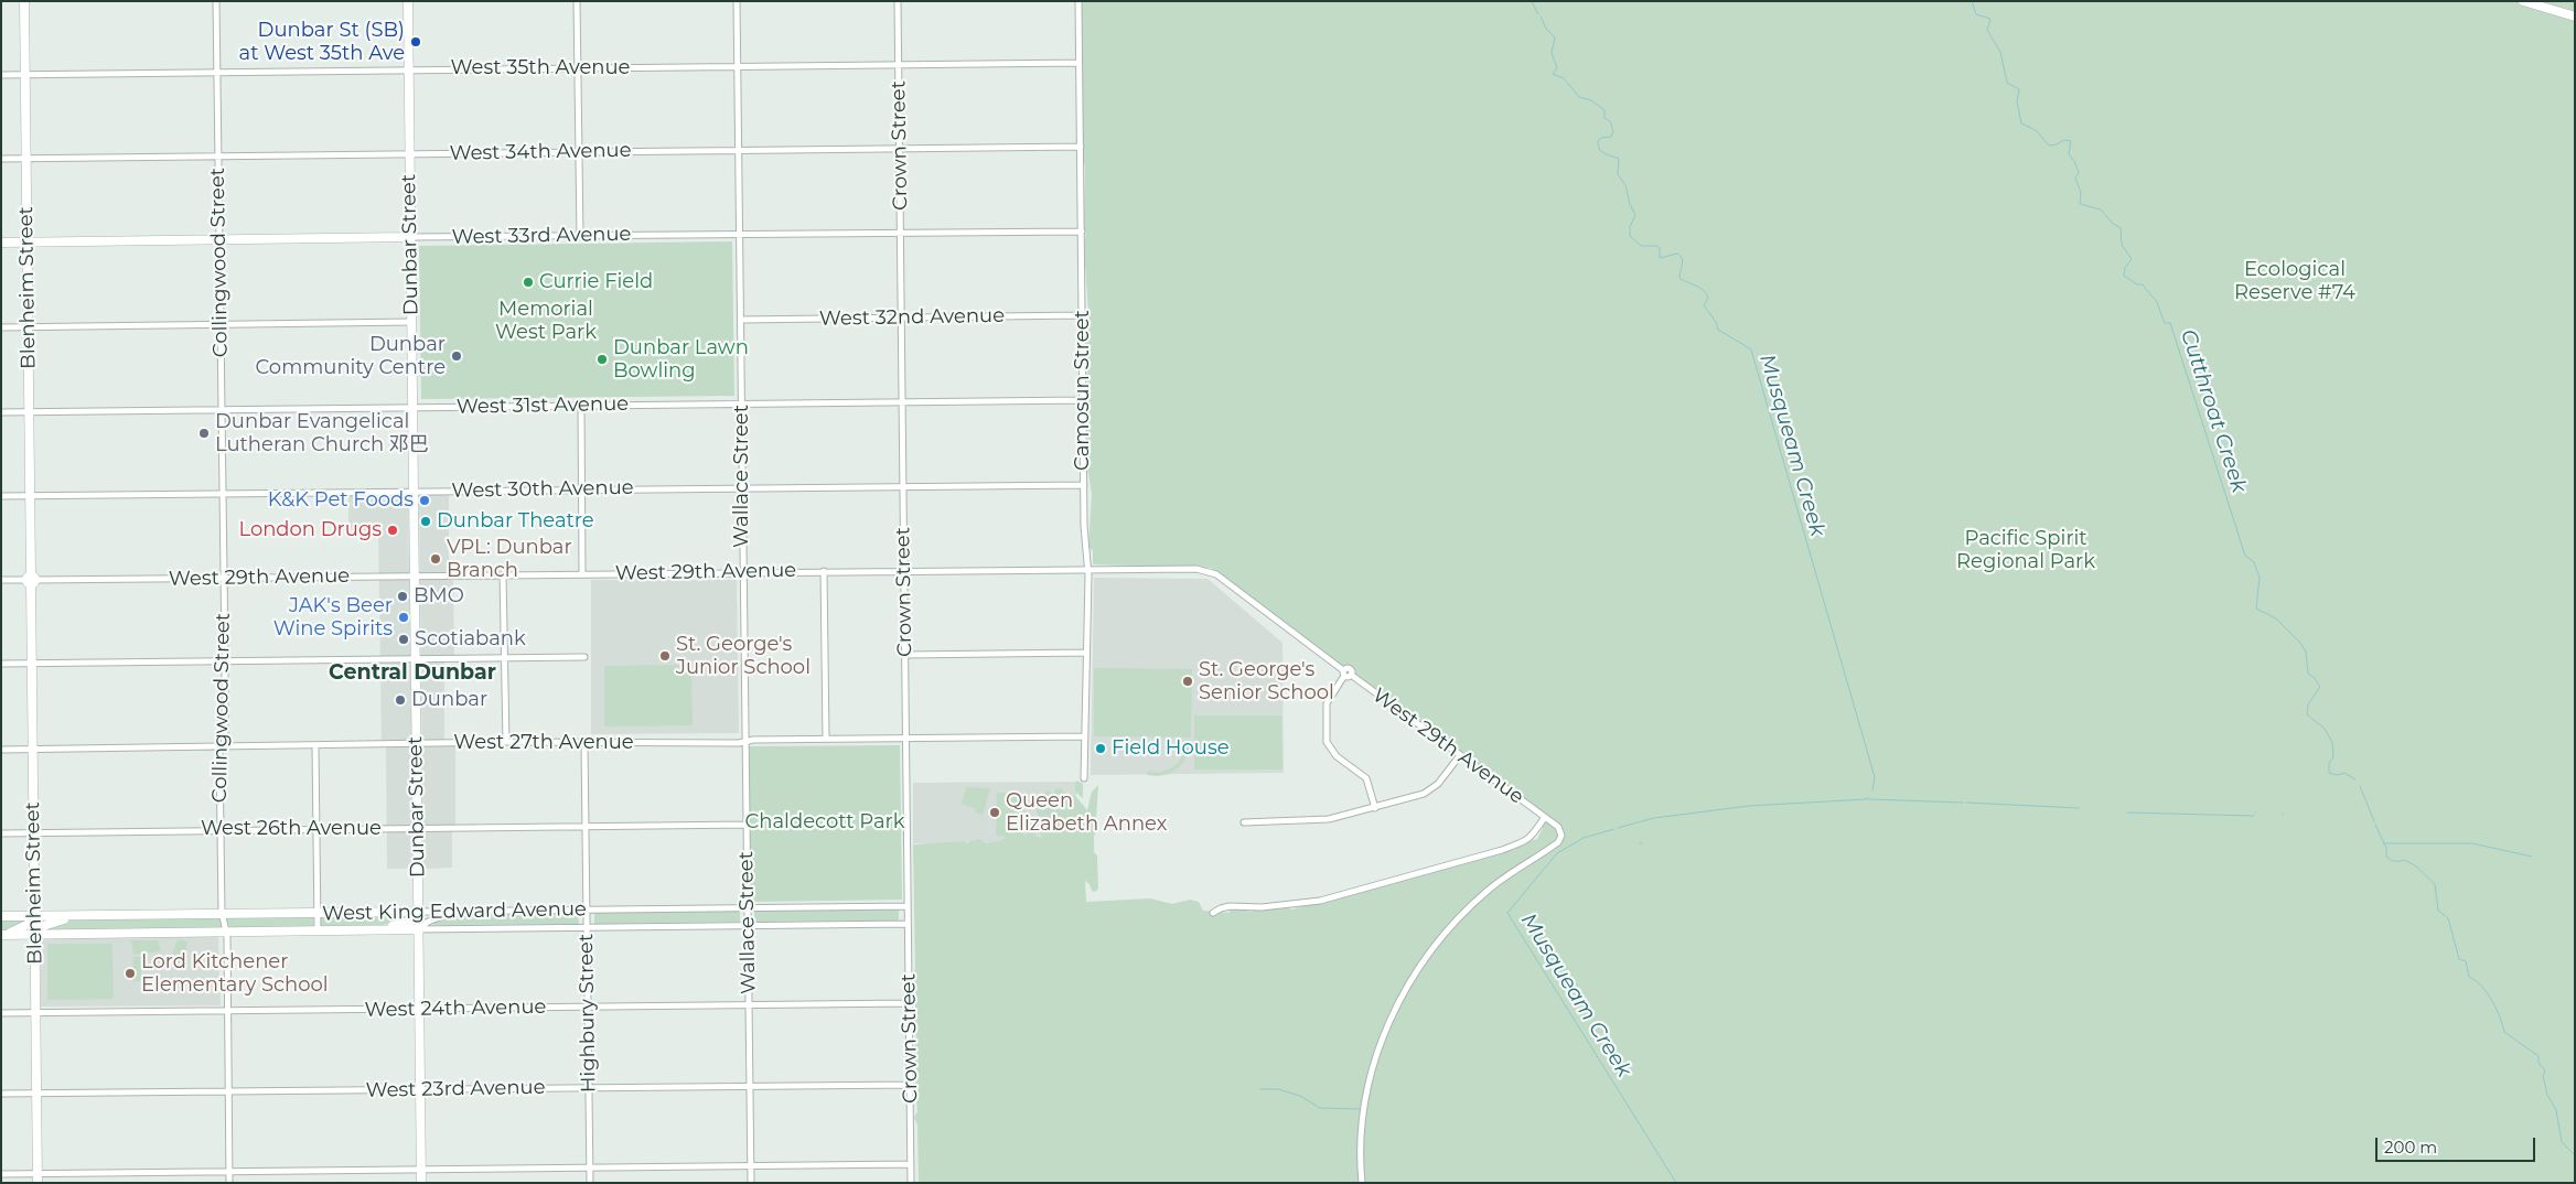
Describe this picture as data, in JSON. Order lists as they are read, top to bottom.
{
  "streets": {
    "main road": [
      "West 33rd Avenue",
      "Dunbar Street",
      "Blenheim Street",
      "West King Edward Avenue"
    ],
    "street": [
      "West 35th Avenue",
      "Crown Street",
      "West 34th Avenue",
      "Collingwood Street",
      "West 32nd Avenue",
      "Camosun Street",
      "West 31st Avenue",
      "Wallace Street",
      "West 30th Avenue",
      "West 29th Avenue",
      "West 27th Avenue",
      "West 26th Avenue",
      "West 24th Avenue",
      "Highbury Street",
      "West 23rd Avenue"
    ]
  },
  "crossings": [
    ["West 35th Avenue", "Crown Street"],
    ["West 35th Avenue", "Dunbar Street"],
    ["West 35th Avenue", "Collingwood Street"],
    ["West 35th Avenue", "Blenheim Street"],
    ["West 35th Avenue", "Camosun Street"],
    ["West 35th Avenue", "Wallace Street"],
    ["Crown Street", "West 34th Avenue"],
    ["Crown Street", "West 33rd Avenue"],
    ["Crown Street", "West 32nd Avenue"],
    ["Crown Street", "West 31st Avenue"],
    ["Crown Street", "West 30th Avenue"],
    ["Crown Street", "West 29th Avenue"],
    ["Crown Street", "West 27th Avenue"],
    ["Crown Street", "West King Edward Avenue"],
    ["Crown Street", "West 24th Avenue"],
    ["Crown Street", "West 23rd Avenue"],
    ["West 34th Avenue", "Dunbar Street"],
    ["West 34th Avenue", "Collingwood Street"],
    ["West 34th Avenue", "Blenheim Street"],
    ["West 34th Avenue", "Camosun Street"],
    ["West 34th Avenue", "Wallace Street"],
    ["West 33rd Avenue", "Dunbar Street"],
    ["West 33rd Avenue", "Collingwood Street"],
    ["West 33rd Avenue", "Blenheim Street"],
    ["West 33rd Avenue", "Camosun Street"],
    ["West 33rd Avenue", "Wallace Street"],
    ["Dunbar Street", "West 31st Avenue"],
    ["Dunbar Street", "West 30th Avenue"],
    ["Dunbar Street", "West 29th Avenue"],
    ["Dunbar Street", "West 27th Avenue"],
    ["Dunbar Street", "West 26th Avenue"],
    ["Dunbar Street", "West King Edward Avenue"],
    ["Dunbar Street", "West 24th Avenue"],
    ["Dunbar Street", "West 23rd Avenue"],
    ["Collingwood Street", "West 31st Avenue"],
    ["Collingwood Street", "West 30th Avenue"],
    ["Collingwood Street", "West 29th Avenue"],
    ["Collingwood Street", "West 27th Avenue"],
    ["Collingwood Street", "West 26th Avenue"],
    ["Collingwood Street", "West King Edward Avenue"],
    ["Collingwood Street", "West 24th Avenue"],
    ["Collingwood Street", "West 23rd Avenue"],
    ["Blenheim Street", "West 31st Avenue"],
    ["Blenheim Street", "West 30th Avenue"],
    ["Blenheim Street", "West 29th Avenue"],
    ["Blenheim Street", "West 27th Avenue"],
    ["Blenheim Street", "West 26th Avenue"],
    ["Blenheim Street", "West King Edward Avenue"],
    ["Blenheim Street", "West 24th Avenue"],
    ["Blenheim Street", "West 23rd Avenue"],
    ["West 32nd Avenue", "Camosun Street"],
    ["West 32nd Avenue", "Wallace Street"],
    ["Camosun Street", "West 31st Avenue"],
    ["Camosun Street", "West 30th Avenue"],
    ["Camosun Street", "West 29th Avenue"],
    ["Camosun Street", "West 27th Avenue"],
    ["West 31st Avenue", "Wallace Street"],
    ["Wallace Street", "West 30th Avenue"],
    ["Wallace Street", "West 29th Avenue"],
    ["Wallace Street", "West 27th Avenue"],
    ["Wallace Street", "West 26th Avenue"],
    ["Wallace Street", "West King Edward Avenue"],
    ["Wallace Street", "West 24th Avenue"],
    ["Wallace Street", "West 23rd Avenue"],
    ["West 27th Avenue", "Highbury Street"],
    ["West 26th Avenue", "Highbury Street"],
    ["West King Edward Avenue", "Highbury Street"],
    ["West 24th Avenue", "Highbury Street"],
    ["Highbury Street", "West 23rd Avenue"]
  ],
  "districts": ["Central Dunbar"],
  "water": ["Cutthroat Creek", "Musqueam Creek"],
  "parks": [
    "Ecological Reserve #74",
    "Memorial West Park",
    "Pacific Spirit Regional Park",
    "Chaldecott Park"
  ],
  "places": [
    "Dunbar St (SB) at West 35th Ave",
    "Currie Field",
    "Dunbar Community Centre",
    "Dunbar Lawn Bowling",
    "Dunbar Evangelical Lutheran Church 邓巴",
    "K&K Pet Foods",
    "Dunbar Theatre",
    "London Drugs",
    "VPL: Dunbar Branch",
    "BMO",
    "JAK's Beer Wine Spirits",
    "Scotiabank",
    "St. George's Junior School",
    "St. George's Senior School",
    "Dunbar",
    "Field House",
    "Queen Elizabeth Annex",
    "Lord Kitchener Elementary School"
  ],
  "scale_bar": "200 m"
}
